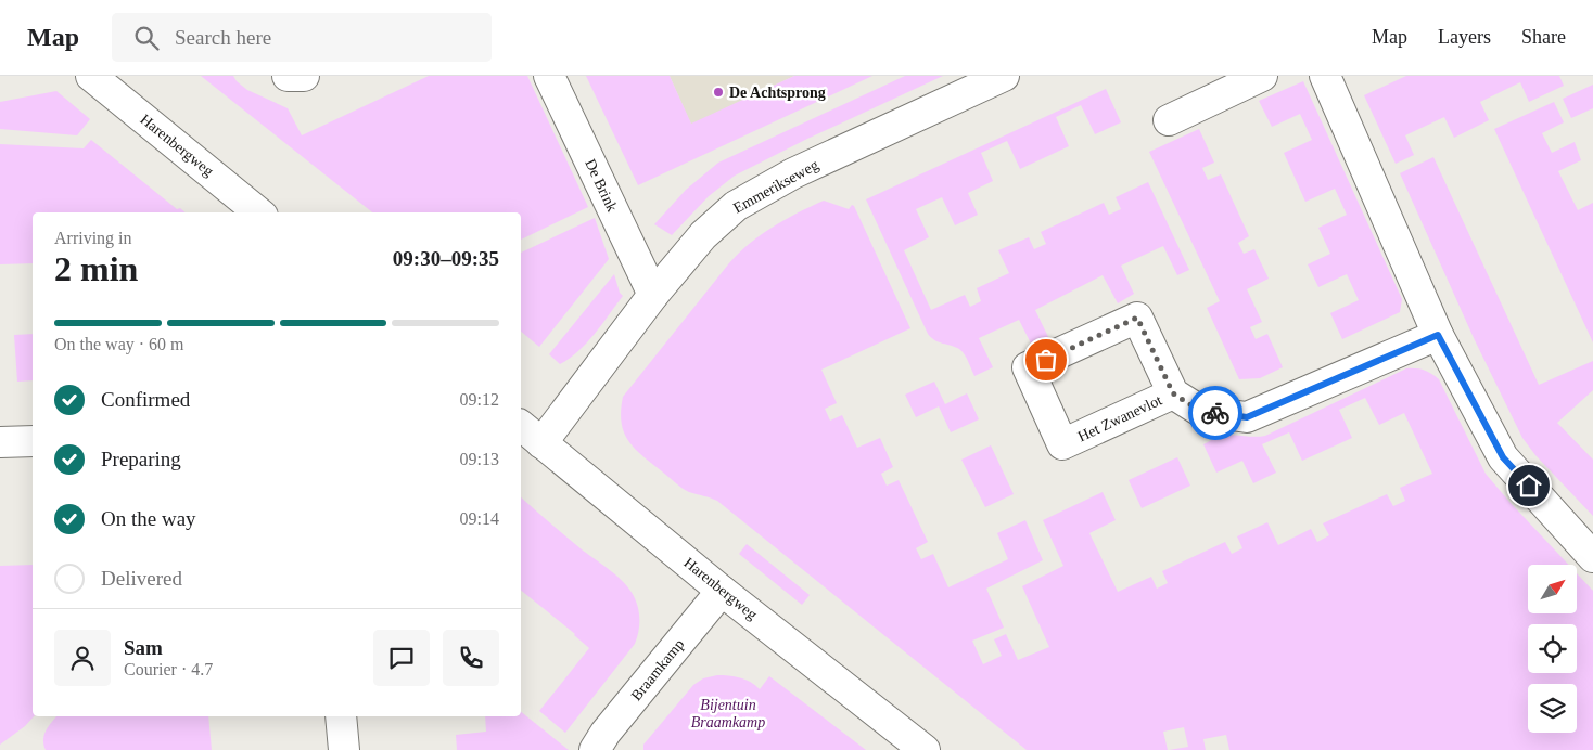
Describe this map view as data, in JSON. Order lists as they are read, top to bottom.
{
  "streets": {
    "street": [
      "Harenbergweg",
      "De Brink",
      "Emmerikseweg",
      "Het Zwanevlot",
      "Braamkamp"
    ]
  },
  "crossings": [
    ["Harenbergweg", "Emmerikseweg"],
    ["Harenbergweg", "Braamkamp"],
    ["De Brink", "Emmerikseweg"]
  ],
  "parks": ["Bijentuin Braamkamp"],
  "places": ["De Achtsprong"],
  "north": "top right",
  "page": {
    "header": "Map",
    "search": "Search here",
    "nav": ["Map", "Layers", "Share"],
    "heading": ["2 min", "Arriving in", "09:30–09:35"],
    "panel": ["Sam", "Courier · 4.7"],
    "bar": "On the way · 60 m",
    "list": [
      ["Confirmed", "09:12"],
      ["Preparing", "09:13"],
      ["On the way", "09:14"],
      "Delivered"
    ]
  }
}
